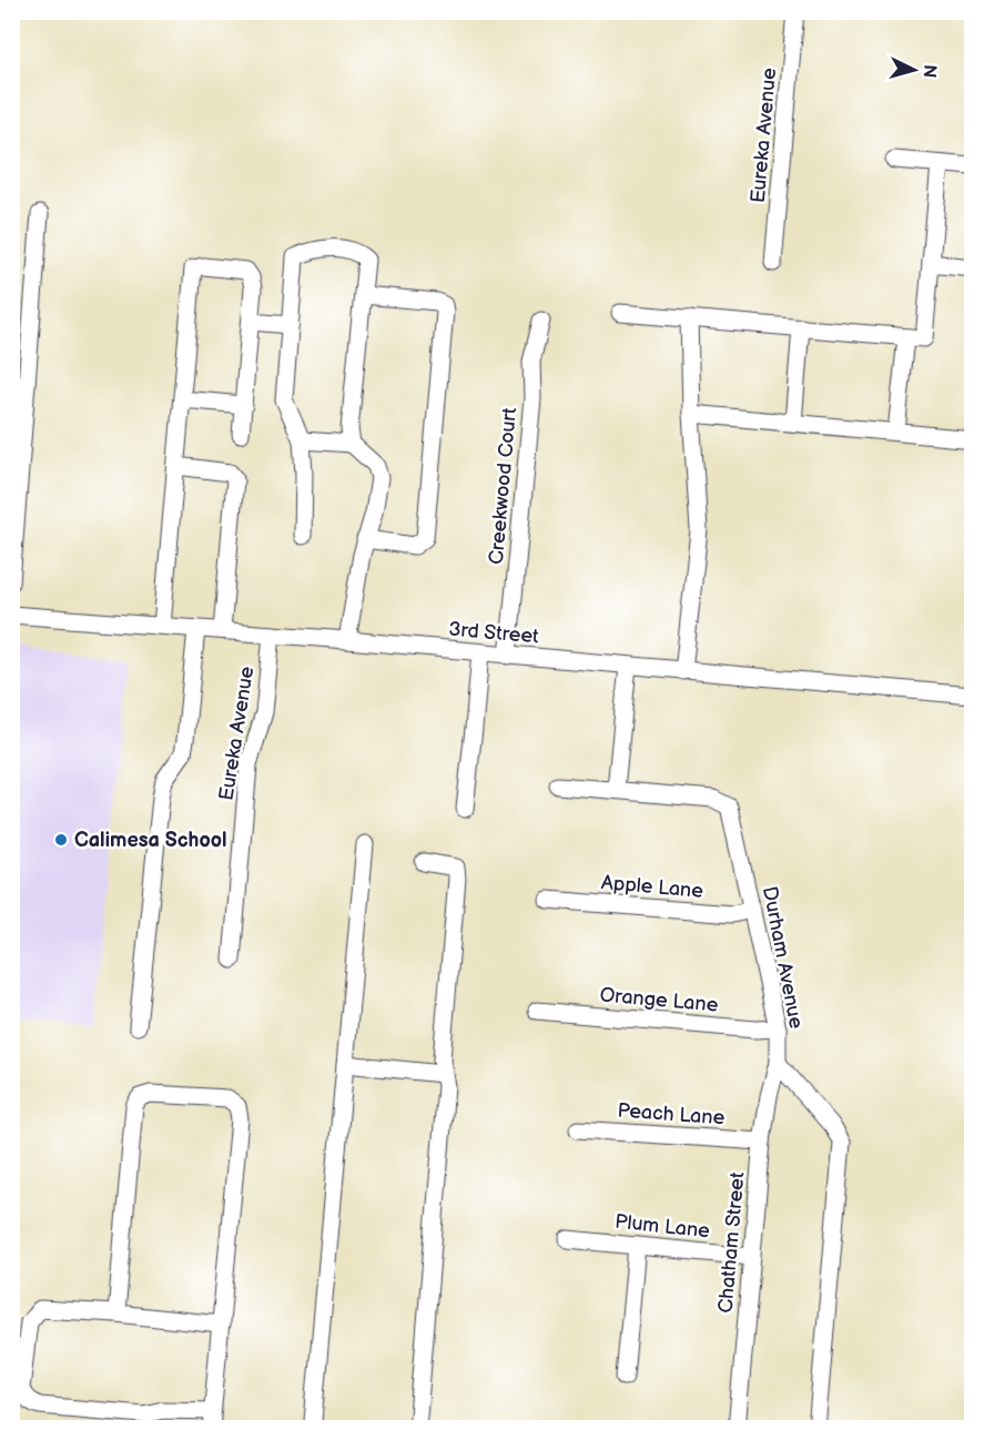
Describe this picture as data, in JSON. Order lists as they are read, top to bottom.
{
  "streets": {
    "street": [
      "Eureka Avenue",
      "Creekwood Court",
      "3rd Street",
      "Apple Lane",
      "Durham Avenue",
      "Orange Lane",
      "Peach Lane",
      "Plum Lane",
      "Chatham Street"
    ]
  },
  "crossings": [
    ["Eureka Avenue", "3rd Street"],
    ["Creekwood Court", "3rd Street"],
    ["Apple Lane", "Durham Avenue"],
    ["Durham Avenue", "Orange Lane"],
    ["Durham Avenue", "Chatham Street"],
    ["Peach Lane", "Chatham Street"],
    ["Plum Lane", "Chatham Street"]
  ],
  "places": ["Calimesa School"],
  "north": "right"
}
